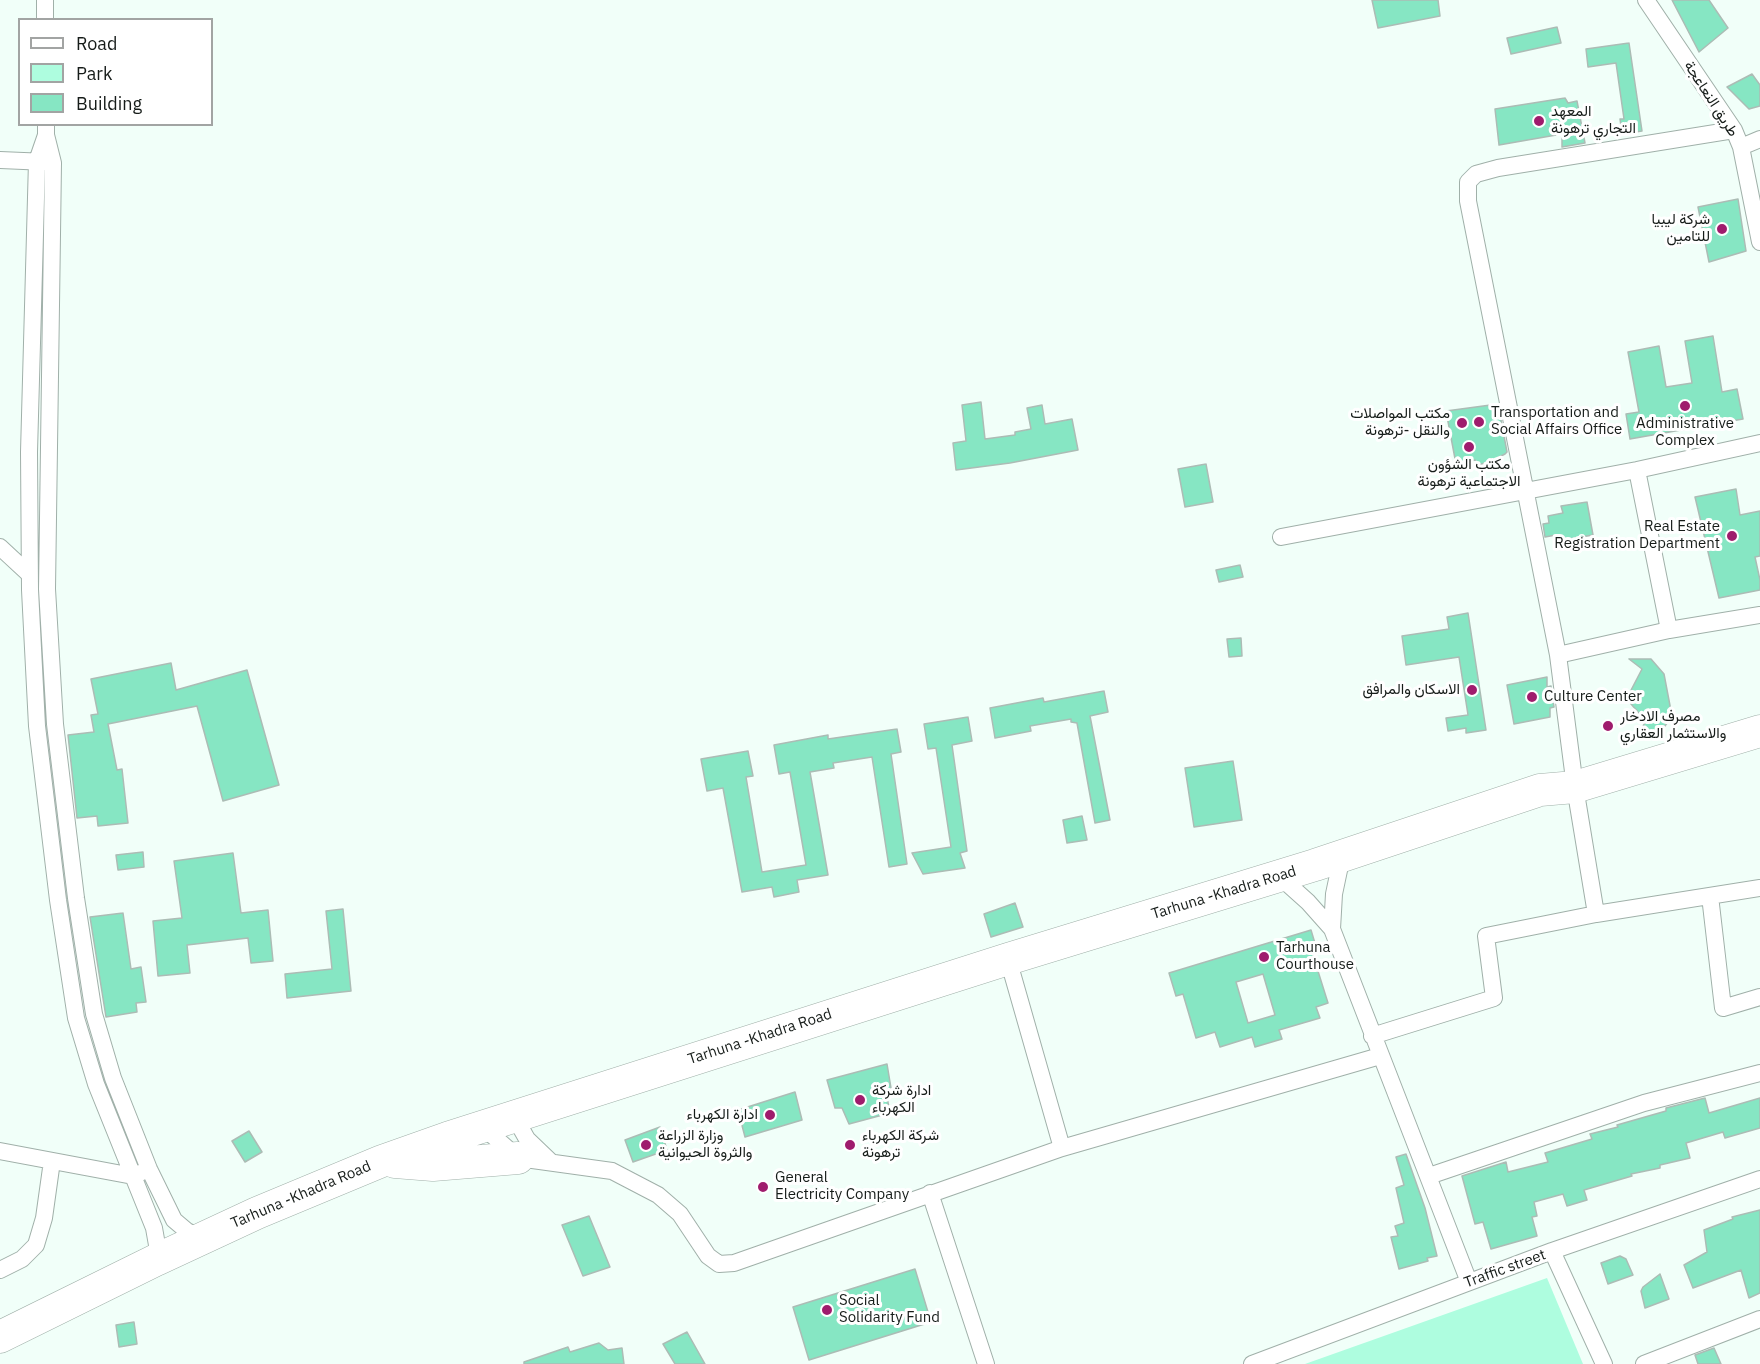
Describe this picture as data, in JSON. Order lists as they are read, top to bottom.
{
  "streets": {
    "highway": ["Tarhuna -Khadra Road"],
    "street": ["طريق النعاعجة", "Traffic street"]
  },
  "places": [
    "المعهد التجاري ترهونة",
    "شركة ليبيا للتامين",
    "Administrative Complex",
    "Transportation and Social Affairs Office",
    "مكتب المواصلات والنقل -ترهونة",
    "مكتب الشؤون الاجتماعية ترهونة",
    "Real Estate Registration Department",
    "الاسكان والمرافق",
    "Culture Center",
    "مصرف الادخار والاستثمار العقاري",
    "Tarhuna Courthouse",
    "ادارة شركة الكهرباء",
    "ادارة الكهرباء",
    "وزارة الزراعة والثروة الحيوانية",
    "شركة الكهرباء ترهونة",
    "General Electricity Company",
    "Social Solidarity Fund"
  ],
  "legend": ["Road", "Park", "Building"]
}
